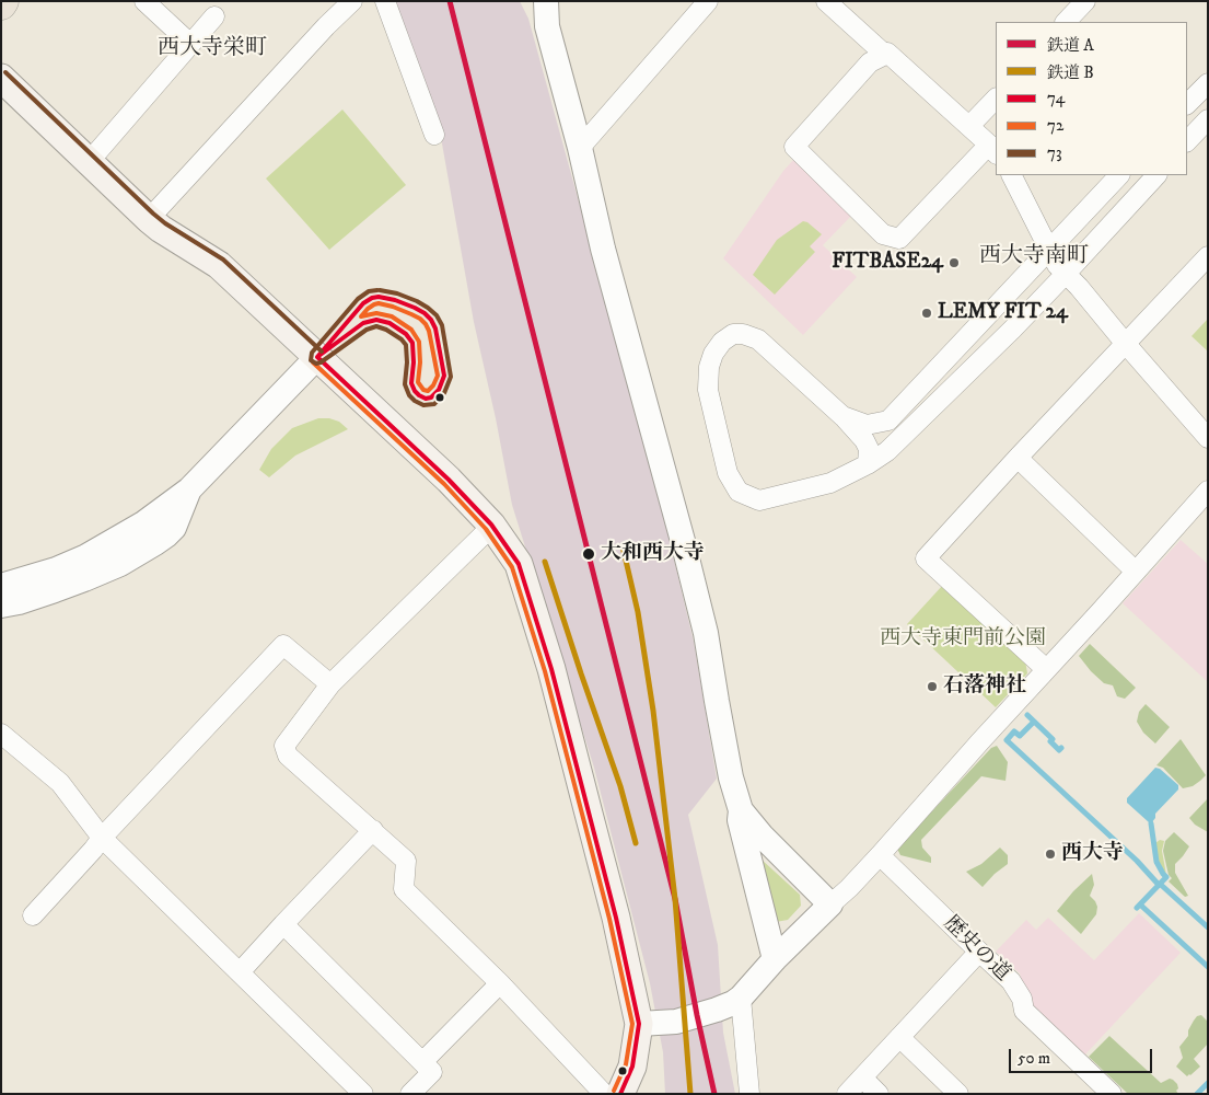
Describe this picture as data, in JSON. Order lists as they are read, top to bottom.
{
  "streets": {
    "street": ["歴史の道"]
  },
  "districts": ["西大寺栄町", "西大寺南町"],
  "parks": ["西大寺東門前公園"],
  "places": [
    "FITBASE24",
    "LEMY FIT 24",
    "大和西大寺",
    "石落神社",
    "西大寺"
  ],
  "lines": [
    "rail line A",
    "transit line 73",
    "transit line 74",
    "transit line 72",
    "rail line B"
  ],
  "legend": [
    "鉄道 A",
    "鉄道 B",
    "74",
    "72",
    "73"
  ],
  "scale_bar": "50 m"
}
